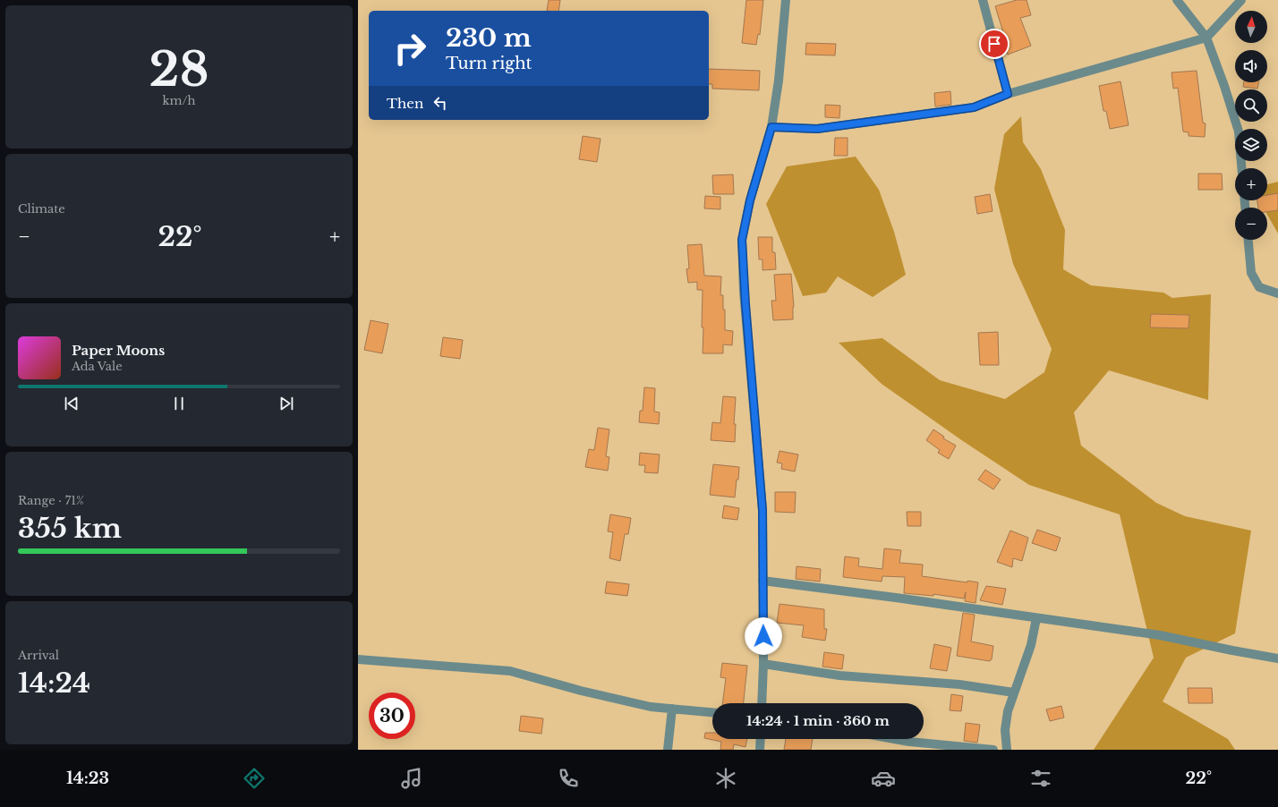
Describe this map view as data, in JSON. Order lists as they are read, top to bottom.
{
  "north": "top",
  "page": {
    "tile": [
      ["28", "km/h"],
      "Climate",
      ["Range · 71%", "355 km"],
      ["Arrival", "14:24"]
    ],
    "map_buttons": ["+", "−"],
    "turn": ["230 m", "Turn right"],
    "then": "Then",
    "heat": ["−", "22°", "+"],
    "song": ["Paper Moons", "Ada Vale"],
    "limit": "30",
    "trip": "14:24 · 1 min · 360 m",
    "tabs": ["14:23", "22°"]
  }
}
